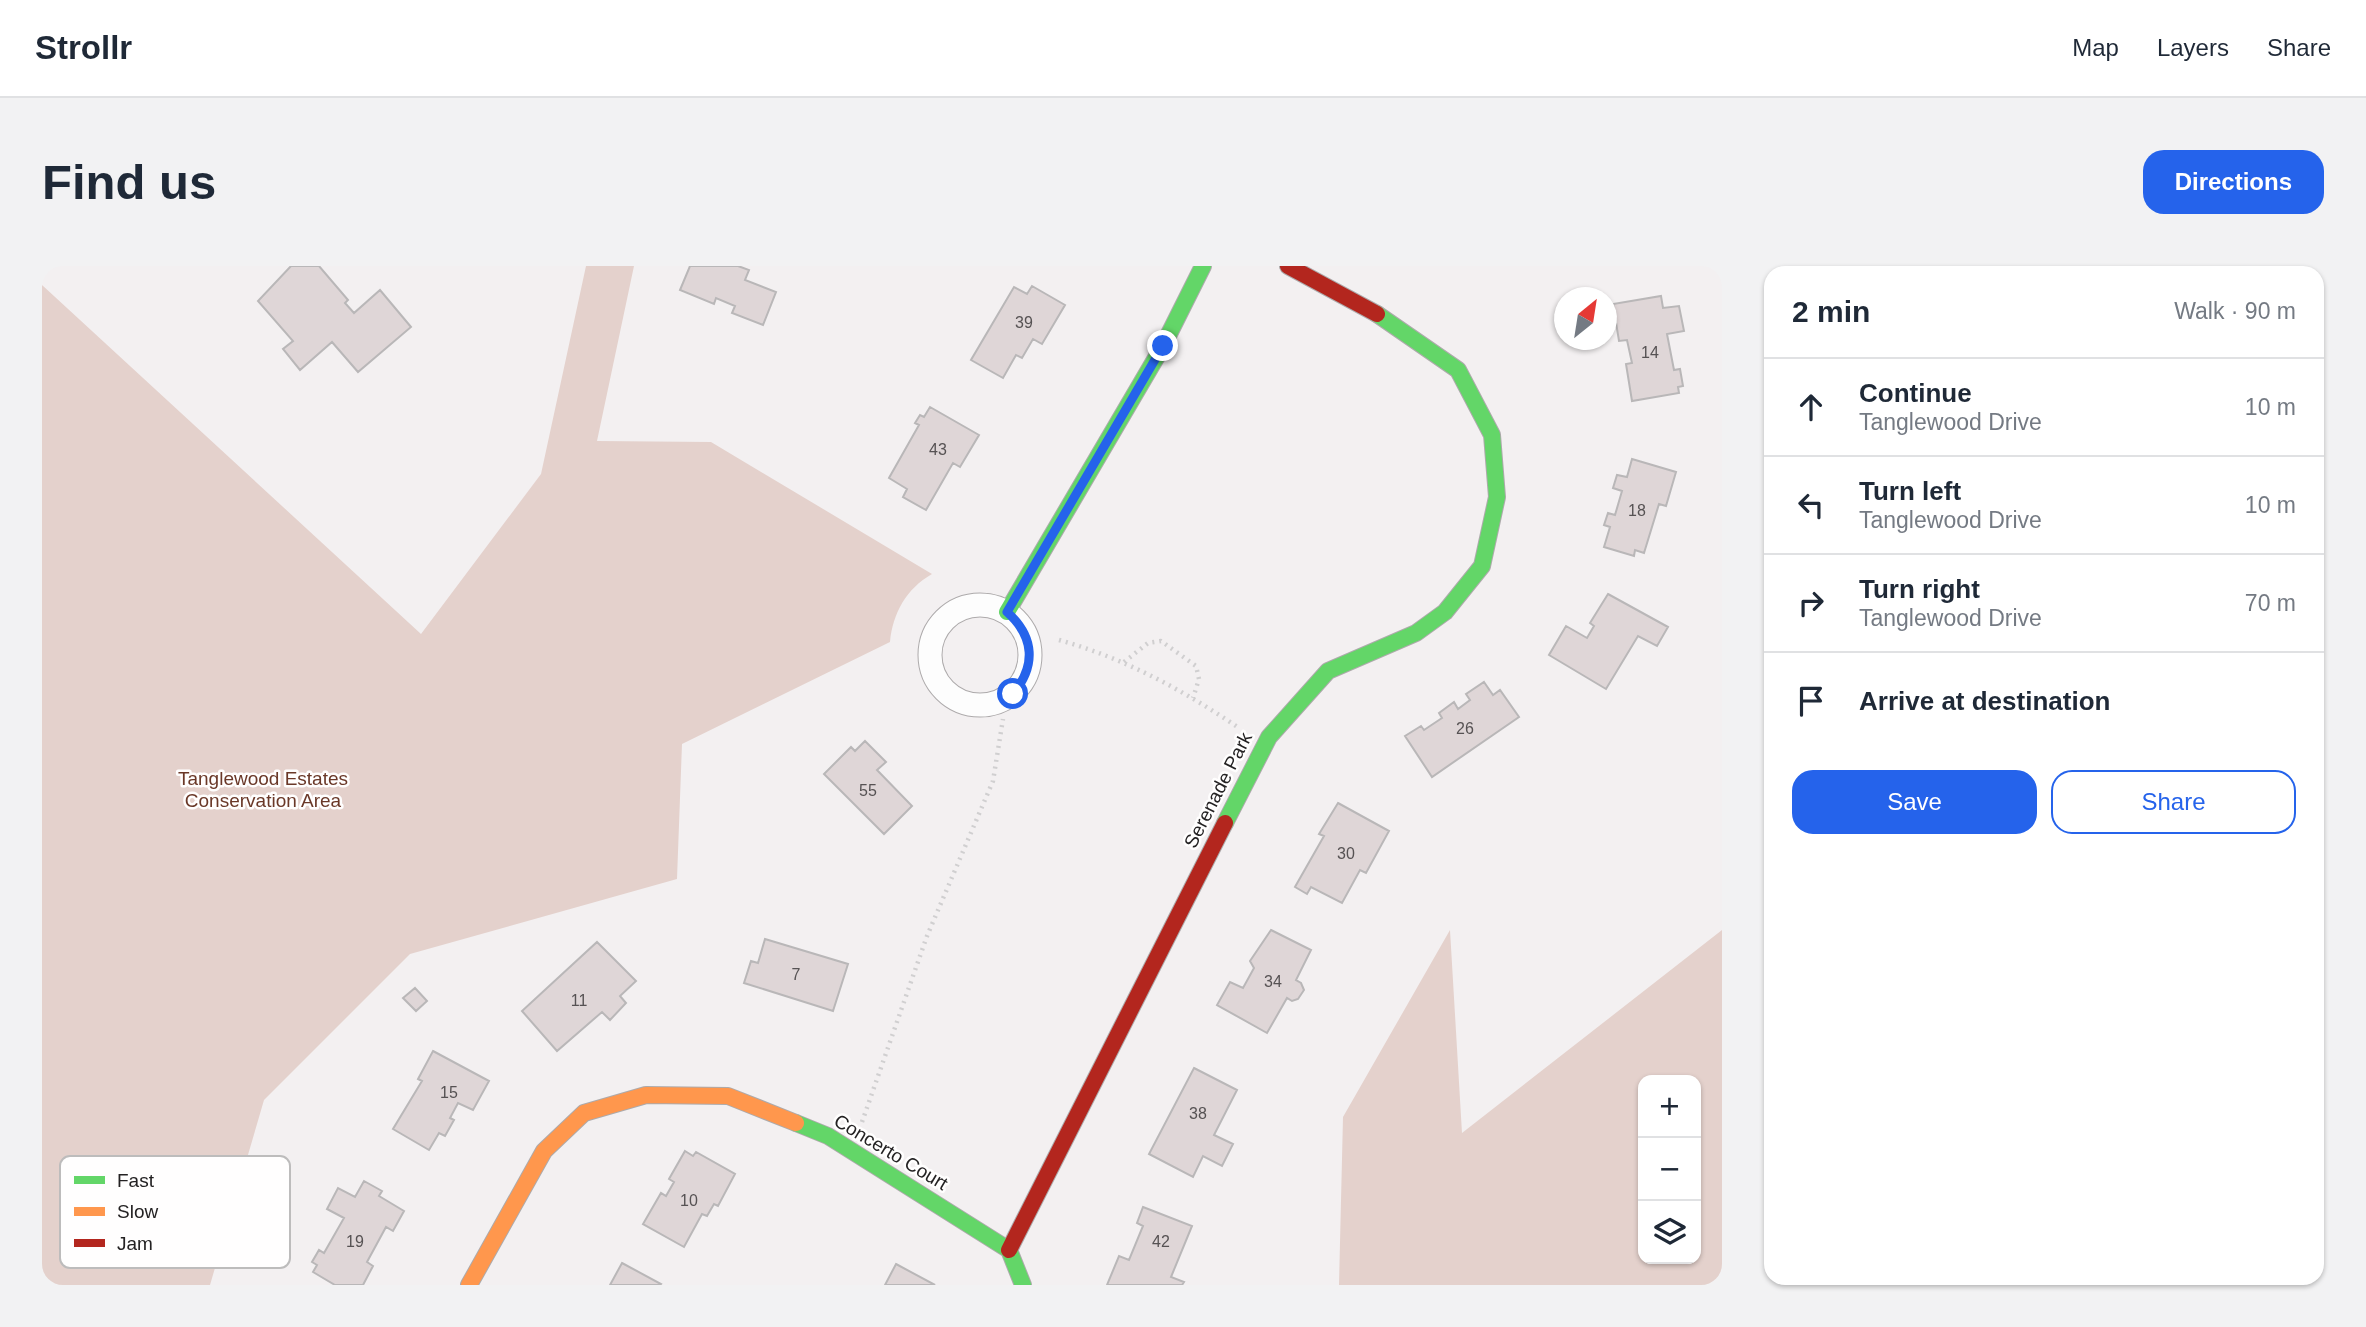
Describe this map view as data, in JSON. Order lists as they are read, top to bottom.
{
  "streets": {
    "street": ["Serenade Park", "Concerto Court"]
  },
  "crossings": [
    ["Serenade Park", "Concerto Court"]
  ],
  "parks": ["Tanglewood Estates Conservation Area"],
  "house_numbers": [
    "39",
    "14",
    "43",
    "18",
    "26",
    "55",
    "30",
    "7",
    "34",
    "11",
    "15",
    "38",
    "10",
    "19",
    "42"
  ],
  "legend": ["Fast", "Slow", "Jam"],
  "north": "top right",
  "page": {
    "header": "Strollr",
    "nav": ["Map", "Layers", "Share"],
    "buttons": [
      "Directions",
      ["Save", "Share"]
    ],
    "title": "Find us",
    "heading": ["2 min", "Walk · 90 m"],
    "list": [
      ["Continue", "Tanglewood Drive", "10 m"],
      ["Turn left", "Tanglewood Drive", "10 m"],
      ["Turn right", "Tanglewood Drive", "70 m"],
      "Arrive at destination"
    ],
    "map_buttons": ["+", "−"]
  }
}
